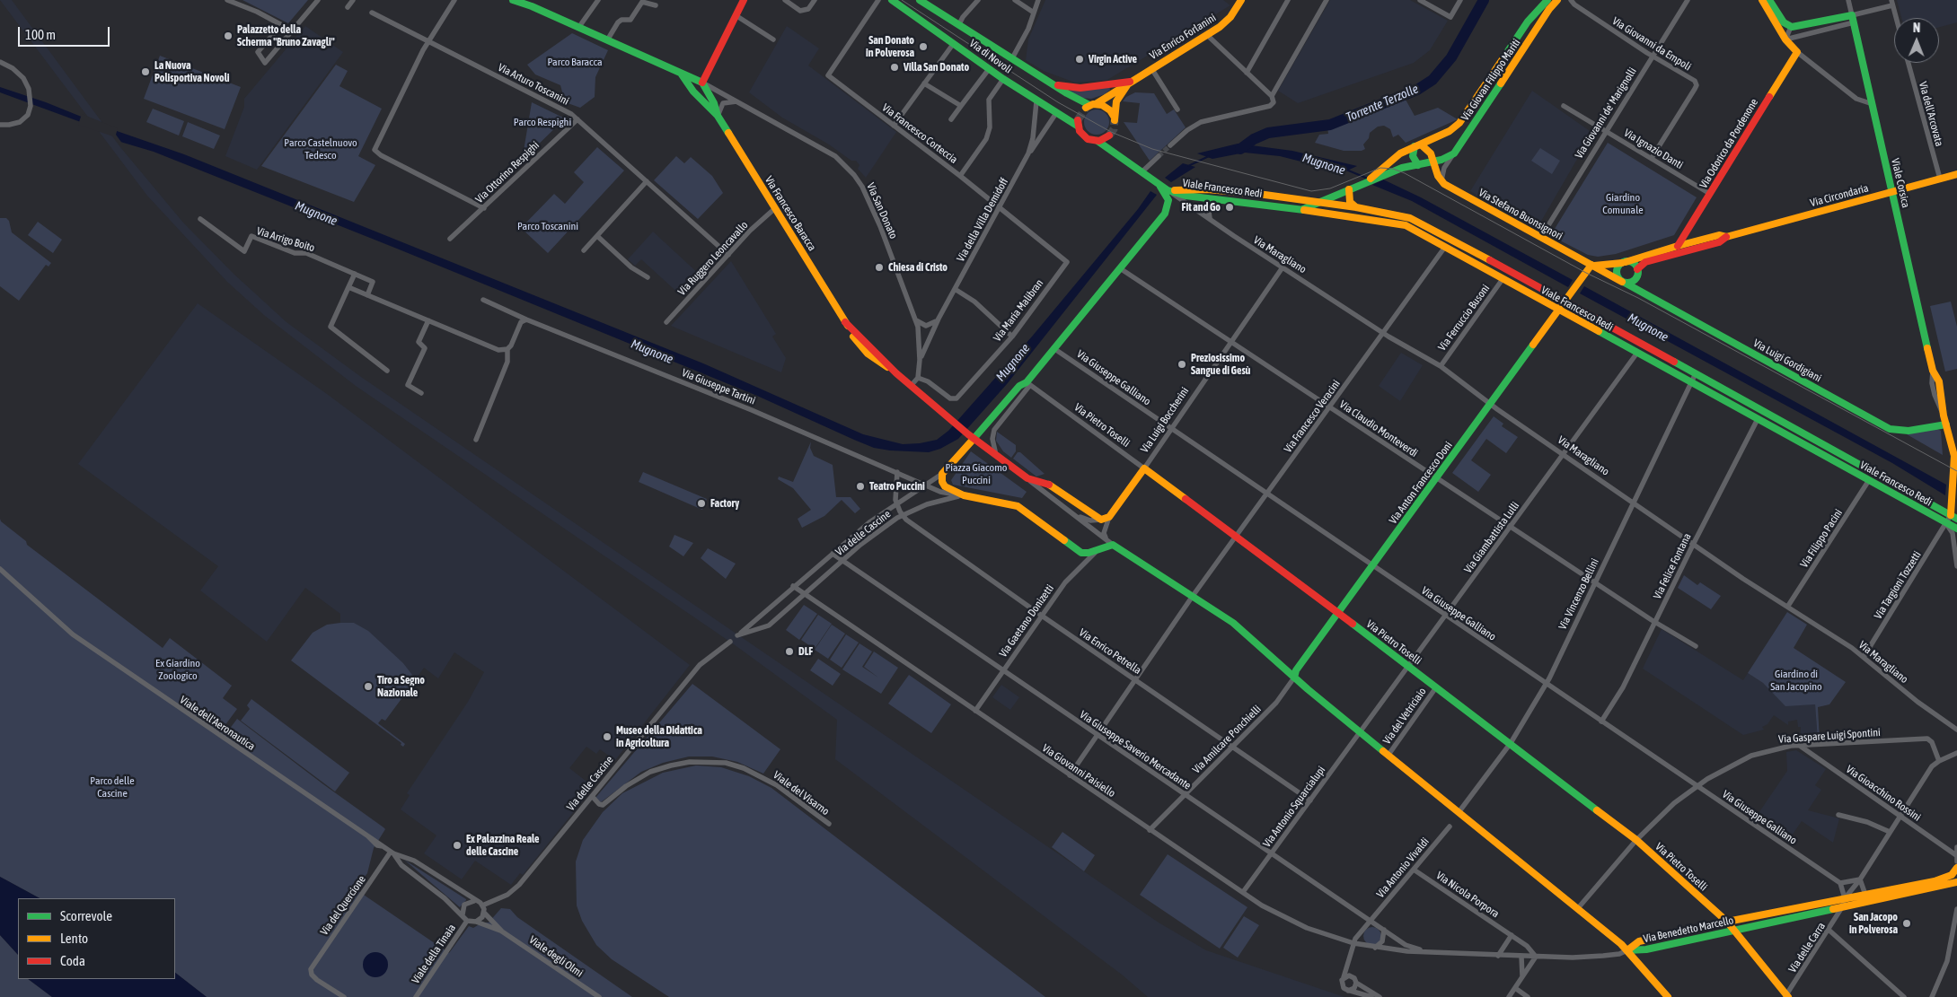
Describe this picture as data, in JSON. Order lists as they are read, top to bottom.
{
  "streets": {
    "main road": [
      "Via Enrico Forlanini",
      "Via di Novoli",
      "Via Giovan Filippo Mariti",
      "Via Odorico da Pordenone",
      "Viale Corsica",
      "Viale Francesco Redi",
      "Via Circondaria",
      "Via Francesco Baracca",
      "Via Stefano Buonsignori",
      "Via Luigi Gordigiani",
      "Via Luigi Boccherini",
      "Via Pietro Toselli",
      "Via Anton Francesco Doni",
      "Via Benedetto Marcello"
    ],
    "street": [
      "Via Giovanni da Empoli",
      "Via Arturo Toscanini",
      "Via Giovanni de' Marignolli",
      "Via dell'Arcovata",
      "Via Francesco Corteccia",
      "Via Ignazio Danti",
      "Via Ottorino Respighi",
      "Via San Donato",
      "Via della Villa Demidoff",
      "Via Arrigo Boito",
      "Via Maragliano",
      "Via Ruggero Leoncavallo",
      "Via Maria Malibran",
      "Via Ferruccio Busoni",
      "Via Giuseppe Galliano",
      "Via Giuseppe Tartini",
      "Via Francesco Veracini",
      "Via Claudio Monteverdi",
      "Via delle Cascine",
      "Via Giambattista Lulli",
      "Via Filippo Pacini",
      "Via Felice Fontana",
      "Via Targioni Tozzetti",
      "Via Vincenzo Bellini",
      "Via Gaetano Donizetti",
      "Via Enrico Petrella",
      "Via del Vetriciaio",
      "Viale dell'Aeronautica",
      "Via Gaspare Luigi Spontini",
      "Via Amilcare Ponchielli",
      "Via Giuseppe Saverio Mercadante",
      "Via Giovanni Paisiello",
      "Viale del Visarno",
      "Via Gioacchino Rossini",
      "Via Antonio Squarcialupi",
      "Via Antonio Vivaldi",
      "Via Nicola Porpora",
      "Via del Quercione",
      "Via delle Carra",
      "Viale della Tinaia",
      "Viale degli Olmi"
    ]
  },
  "crossings": [
    ["Via Enrico Forlanini", "Via di Novoli"],
    ["Via Giovanni da Empoli", "Via Giovanni de' Marignolli"],
    ["Via Giovanni da Empoli", "Via Ignazio Danti"],
    ["Via di Novoli", "Viale Francesco Redi"],
    ["Via di Novoli", "Via della Villa Demidoff"],
    ["Via di Novoli", "Via Maragliano"],
    ["Via Giovan Filippo Mariti", "Viale Francesco Redi"],
    ["Via Arturo Toscanini", "Via Ottorino Respighi"],
    ["Via Arturo Toscanini", "Via Ruggero Leoncavallo"],
    ["Via Giovanni de' Marignolli", "Via Ignazio Danti"],
    ["Via Giovanni de' Marignolli", "Via Stefano Buonsignori"],
    ["Via dell'Arcovata", "Via Circondaria"],
    ["Via Francesco Corteccia", "Via della Villa Demidoff"],
    ["Via Francesco Corteccia", "Via Maria Malibran"],
    ["Via Odorico da Pordenone", "Via Ignazio Danti"],
    ["Via Odorico da Pordenone", "Via Circondaria"],
    ["Viale Corsica", "Viale Francesco Redi"],
    ["Viale Corsica", "Via Circondaria"],
    ["Viale Corsica", "Via Luigi Gordigiani"],
    ["Viale Corsica", "Via Targioni Tozzetti"],
    ["Viale Francesco Redi", "Via Francesco Baracca"],
    ["Viale Francesco Redi", "Via Maragliano"],
    ["Viale Francesco Redi", "Via Ferruccio Busoni"],
    ["Viale Francesco Redi", "Via Giuseppe Galliano"],
    ["Viale Francesco Redi", "Via Francesco Veracini"],
    ["Viale Francesco Redi", "Via Pietro Toselli"],
    ["Viale Francesco Redi", "Via Claudio Monteverdi"],
    ["Viale Francesco Redi", "Via Anton Francesco Doni"],
    ["Viale Francesco Redi", "Via Giambattista Lulli"],
    ["Viale Francesco Redi", "Via Filippo Pacini"],
    ["Viale Francesco Redi", "Via Felice Fontana"],
    ["Viale Francesco Redi", "Via Targioni Tozzetti"],
    ["Viale Francesco Redi", "Via Vincenzo Bellini"],
    ["Via Circondaria", "Via Stefano Buonsignori"],
    ["Via Circondaria", "Via Luigi Gordigiani"],
    ["Via San Donato", "Via della Villa Demidoff"],
    ["Via San Donato", "Via Maria Malibran"],
    ["Via Francesco Baracca", "Via Ruggero Leoncavallo"],
    ["Via Stefano Buonsignori", "Via Luigi Gordigiani"],
    ["Via Stefano Buonsignori", "Via Anton Francesco Doni"],
    ["Via della Villa Demidoff", "Via Maria Malibran"],
    ["Via Maragliano", "Via Ferruccio Busoni"],
    ["Via Maragliano", "Via Francesco Veracini"],
    ["Via Maragliano", "Via Luigi Boccherini"],
    ["Via Maragliano", "Via Anton Francesco Doni"],
    ["Via Maragliano", "Via Giambattista Lulli"],
    ["Via Maragliano", "Via Filippo Pacini"],
    ["Via Maragliano", "Via Felice Fontana"],
    ["Via Maragliano", "Via Targioni Tozzetti"],
    ["Via Maragliano", "Via Vincenzo Bellini"],
    ["Via Giuseppe Galliano", "Via Francesco Veracini"],
    ["Via Giuseppe Galliano", "Via Luigi Boccherini"],
    ["Via Giuseppe Galliano", "Via Anton Francesco Doni"],
    ["Via Giuseppe Galliano", "Via Giambattista Lulli"],
    ["Via Giuseppe Galliano", "Via Felice Fontana"],
    ["Via Giuseppe Galliano", "Via Vincenzo Bellini"],
    ["Via Giuseppe Galliano", "Via Gaspare Luigi Spontini"],
    ["Via Francesco Veracini", "Via Pietro Toselli"],
    ["Via Francesco Veracini", "Via Claudio Monteverdi"],
    ["Via Francesco Veracini", "Via Enrico Petrella"],
    ["Via Francesco Veracini", "Via Giuseppe Saverio Mercadante"],
    ["Via Francesco Veracini", "Via Giovanni Paisiello"],
    ["Via Luigi Boccherini", "Via Pietro Toselli"],
    ["Via Luigi Boccherini", "Via Claudio Monteverdi"],
    ["Via Pietro Toselli", "Via Anton Francesco Doni"],
    ["Via Pietro Toselli", "Via Giambattista Lulli"],
    ["Via Pietro Toselli", "Via Vincenzo Bellini"],
    ["Via Pietro Toselli", "Via del Vetriciaio"],
    ["Via Pietro Toselli", "Via Gaspare Luigi Spontini"],
    ["Via Pietro Toselli", "Via Benedetto Marcello"],
    ["Via Pietro Toselli", "Via delle Carra"],
    ["Via Claudio Monteverdi", "Via Anton Francesco Doni"],
    ["Via Claudio Monteverdi", "Via Giambattista Lulli"],
    ["Via Claudio Monteverdi", "Via Felice Fontana"],
    ["Via Claudio Monteverdi", "Via Vincenzo Bellini"],
    ["Via Anton Francesco Doni", "Via Amilcare Ponchielli"],
    ["Via delle Cascine", "Via Enrico Petrella"],
    ["Via delle Cascine", "Via Giuseppe Saverio Mercadante"],
    ["Via delle Cascine", "Via Giovanni Paisiello"],
    ["Via delle Cascine", "Viale del Visarno"],
    ["Via delle Cascine", "Viale della Tinaia"],
    ["Via delle Cascine", "Viale degli Olmi"],
    ["Via Giambattista Lulli", "Via Antonio Squarcialupi"],
    ["Via Gaetano Donizetti", "Via Enrico Petrella"],
    ["Via Gaetano Donizetti", "Via Giuseppe Saverio Mercadante"],
    ["Via Gaetano Donizetti", "Via Giovanni Paisiello"],
    ["Via Enrico Petrella", "Via Amilcare Ponchielli"],
    ["Via Enrico Petrella", "Via Antonio Squarcialupi"],
    ["Viale dell'Aeronautica", "Via del Quercione"],
    ["Via Gaspare Luigi Spontini", "Via Gioacchino Rossini"],
    ["Via Amilcare Ponchielli", "Via Giuseppe Saverio Mercadante"],
    ["Via Amilcare Ponchielli", "Via Giovanni Paisiello"],
    ["Via Giuseppe Saverio Mercadante", "Via Giovanni Paisiello"],
    ["Via Giuseppe Saverio Mercadante", "Via Antonio Squarcialupi"],
    ["Via Giuseppe Saverio Mercadante", "Via Antonio Vivaldi"],
    ["Via Giovanni Paisiello", "Via Antonio Squarcialupi"],
    ["Via Antonio Vivaldi", "Via Nicola Porpora"],
    ["Via Benedetto Marcello", "Via delle Carra"],
    ["Viale della Tinaia", "Viale degli Olmi"]
  ],
  "water": ["Torrente Terzolle", "Mugnone"],
  "parks": [
    "Parco Baracca",
    "Parco Respighi",
    "Parco Castelnuovo Tedesco",
    "Giardino Comunale",
    "Parco Toscanini",
    "Piazza Giacomo Puccini",
    "Ex Giardino Zoologico",
    "Giardino di San Jacopino",
    "Parco delle Cascine"
  ],
  "places": [
    "Palazzetto della Scherma \"Bruno Zavagli\"",
    "San Donato in Polverosa",
    "Virgin Active",
    "Villa San Donato",
    "La Nuova Polisportiva Novoli",
    "Fit and Go",
    "Chiesa di Cristo",
    "Preziosissimo Sangue di Gesù",
    "Teatro Puccini",
    "Factory",
    "DLF",
    "Tiro a Segno Nazionale",
    "Museo della Didattica in Agricoltura",
    "Ex Palazzina Reale delle Cascine",
    "San Jacopo in Polverosa"
  ],
  "legend": ["Scorrevole", "Lento", "Coda"],
  "scale_bar": "100 m",
  "north": "top"
}
